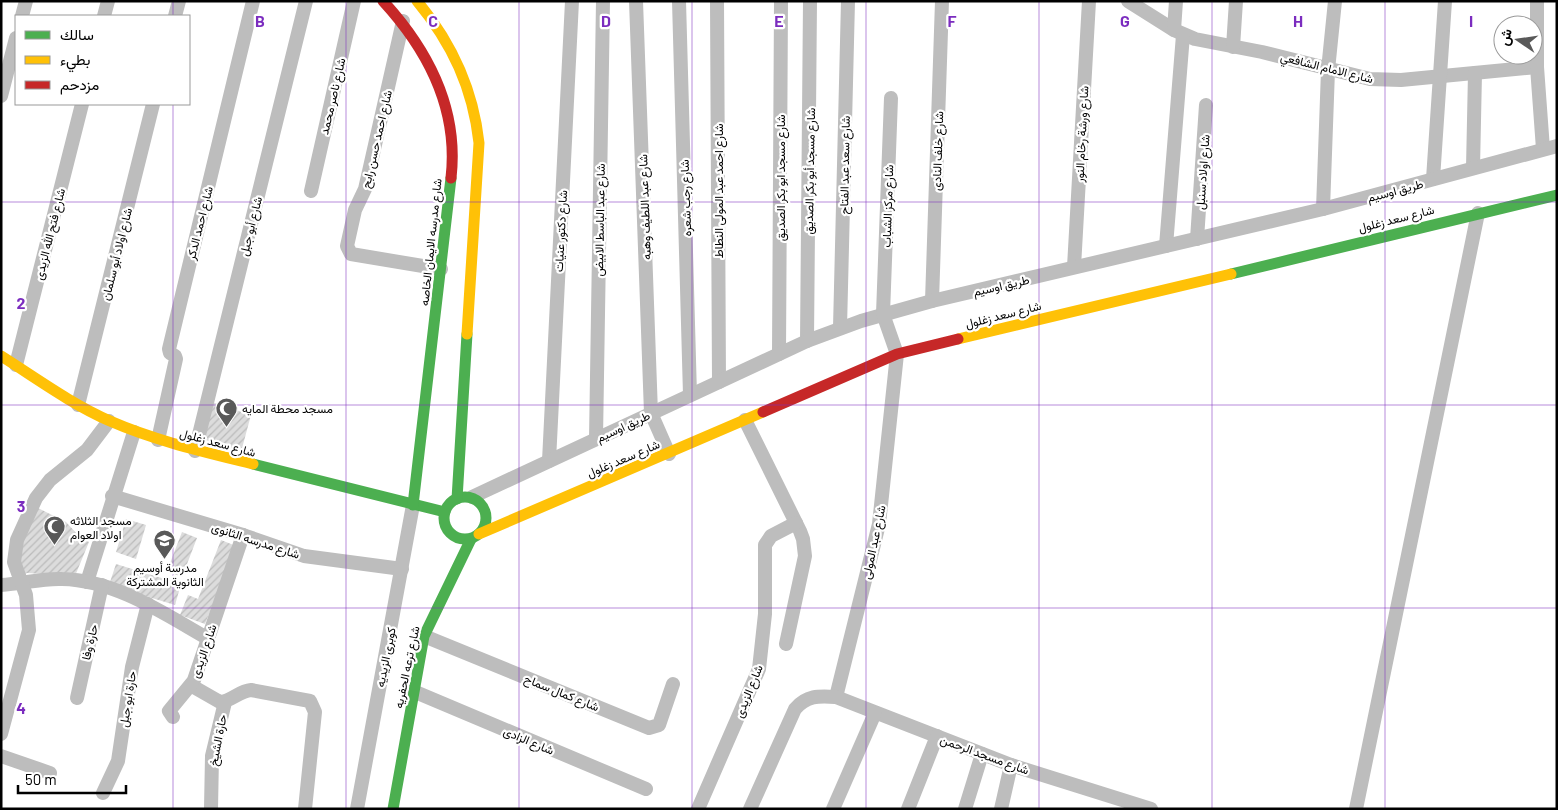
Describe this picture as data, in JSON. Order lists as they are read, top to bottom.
{
  "streets": {
    "street": [
      "شارع الامام الشافعي",
      "شارع ناصر محمد",
      "شارع ورشة رخام النور",
      "شارع احمد حسن رابح",
      "شارع خلف النادى",
      "شارع سعد عبد الفتاح",
      "شارع مسجد أبو بكر الصديق",
      "شارع اولاد سنبل",
      "شارع مسجد ابو بكر الصديق",
      "طريق اوسيم",
      "شارع احمد عبد المولى النطاط",
      "شارع رجب شعره",
      "شارع مركز الشباب",
      "شارع عبد اللطيف وهبه",
      "شارع سعد زغلول",
      "شارع عبد الباسط الابيض",
      "شارع احمد الدكر",
      "شارع أبو جبل",
      "شارع دكتور عنيات",
      "شارع فتح الله الزيدى",
      "شارع مدرسه الايمان الخاصه",
      "شارع اولاد أبو سلمان",
      "شارع مدرسه الثانوى",
      "شارع عبد المولى",
      "حارة وفا",
      "شارع الزيدى",
      "كوبرى الزيديه",
      "شارع ترعه الحفريه",
      "شارع كمال سماح",
      "حارة ابو جبل",
      "حارة الشيخ",
      "شارع الزادى",
      "شارع مسجد الرحمن"
    ]
  },
  "crossings": [
    ["شارع ورشة رخام النور", "طريق اوسيم"],
    ["شارع احمد حسن رابح", "شارع مدرسه الايمان الخاصه"],
    ["شارع خلف النادى", "طريق اوسيم"],
    ["شارع سعد عبد الفتاح", "طريق اوسيم"],
    ["شارع مسجد أبو بكر الصديق", "طريق اوسيم"],
    ["شارع اولاد سنبل", "طريق اوسيم"],
    ["شارع مسجد ابو بكر الصديق", "طريق اوسيم"],
    ["طريق اوسيم", "شارع احمد عبد المولى النطاط"],
    ["طريق اوسيم", "شارع رجب شعره"],
    ["طريق اوسيم", "شارع مركز الشباب"],
    ["طريق اوسيم", "شارع عبد اللطيف وهبه"],
    ["طريق اوسيم", "شارع سعد زغلول"],
    ["طريق اوسيم", "شارع عبد الباسط الابيض"],
    ["طريق اوسيم", "شارع دكتور عنيات"],
    ["طريق اوسيم", "شارع ترعه الحفريه"],
    ["شارع سعد زغلول", "شارع احمد الدكر"],
    ["شارع سعد زغلول", "شارع أبو جبل"],
    ["شارع سعد زغلول", "شارع فتح الله الزيدى"],
    ["شارع سعد زغلول", "شارع مدرسه الايمان الخاصه"],
    ["شارع سعد زغلول", "شارع اولاد أبو سلمان"],
    ["شارع سعد زغلول", "شارع عبد المولى"],
    ["شارع سعد زغلول", "كوبرى الزيديه"],
    ["شارع سعد زغلول", "شارع ترعه الحفريه"],
    ["شارع مدرسه الايمان الخاصه", "كوبرى الزيديه"],
    ["شارع مدرسه الثانوى", "شارع الزيدى"],
    ["شارع مدرسه الثانوى", "كوبرى الزيديه"],
    ["شارع عبد المولى", "شارع مسجد الرحمن"],
    ["شارع الزيدى", "حارة الشيخ"],
    ["شارع ترعه الحفريه", "شارع كمال سماح"],
    ["شارع ترعه الحفريه", "شارع الزادى"]
  ],
  "places": {
    "mosque": ["مسجد محطة المايه", "مسجد الثلاثه اولاد العوام"],
    "school or university": ["مدرسة أوسيم الثانوية المشتركة"]
  },
  "legend": ["سالك", "بطيء", "مزدحم"],
  "scale_bar": "50 m",
  "north": "left",
  "grid": {
    "columns": [
      "B",
      "C",
      "D",
      "E",
      "F",
      "G",
      "H",
      "I"
    ],
    "rows": ["2", "3", "4"]
  }
}
